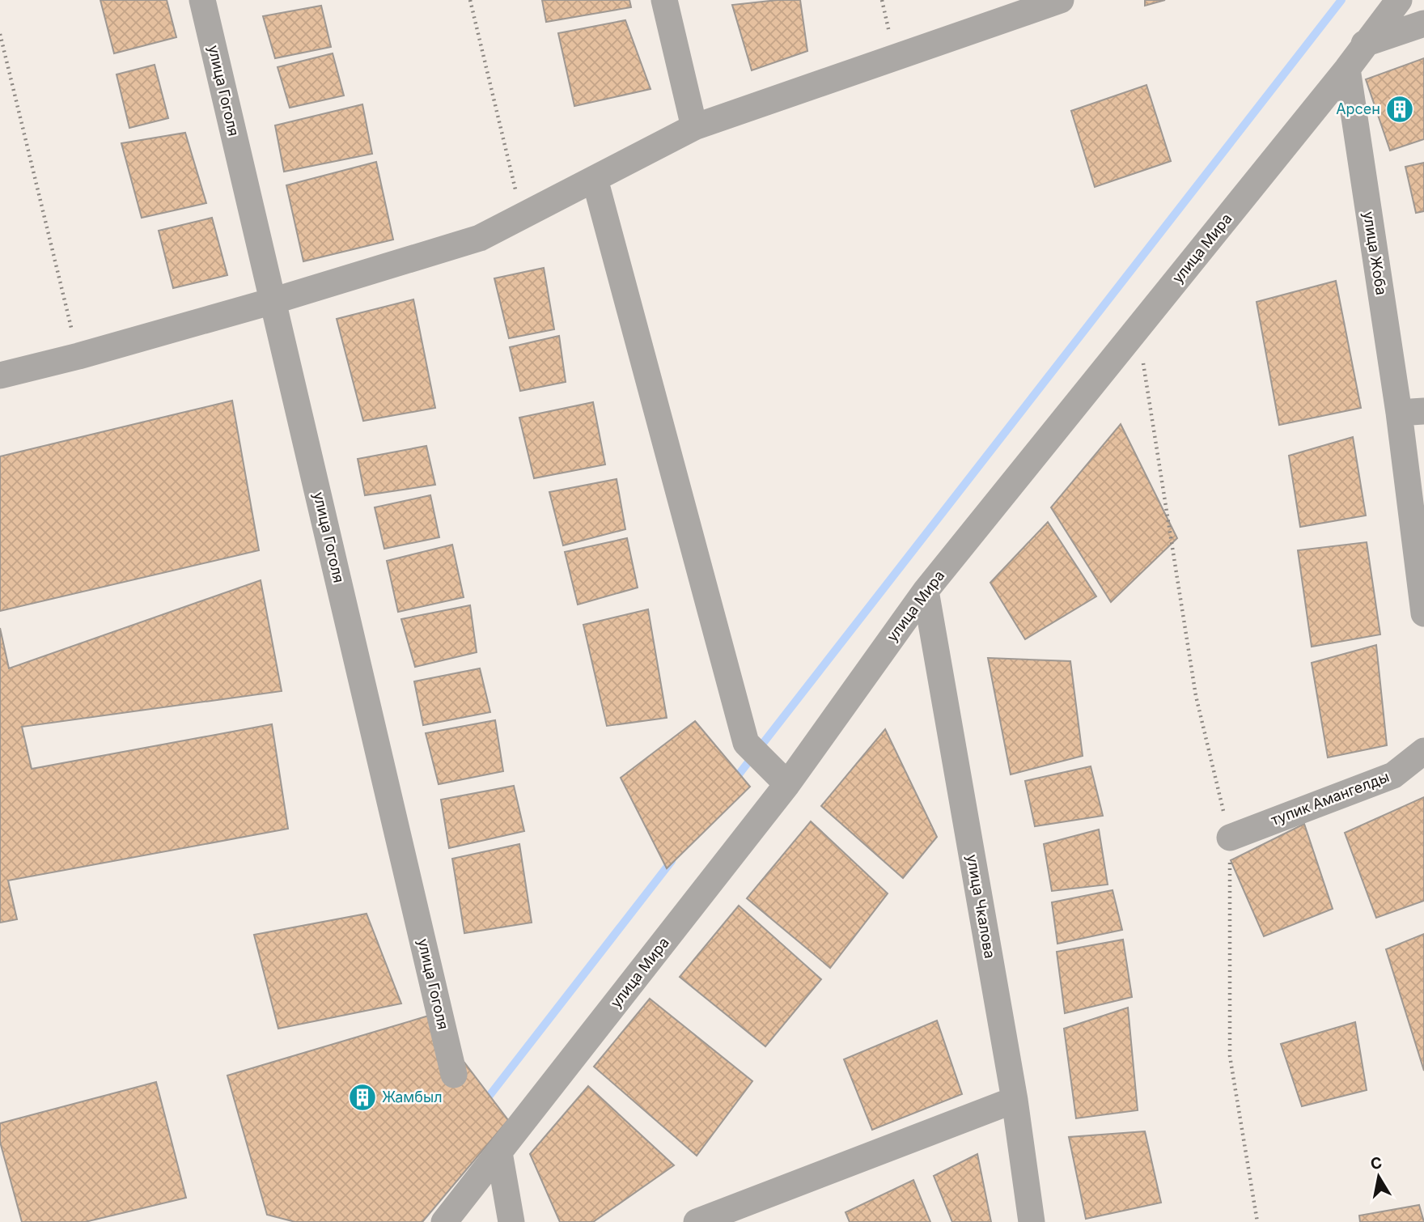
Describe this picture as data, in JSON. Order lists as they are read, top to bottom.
{
  "streets": {
    "street": [
      "улица Гоголя",
      "улица Мира",
      "улица Жоба",
      "тупик Амангелды",
      "улица Чкалова"
    ]
  },
  "crossings": [
    ["улица Мира", "улица Жоба"],
    ["улица Мира", "улица Чкалова"]
  ],
  "places": {
    "building": ["Арсен", "Жамбыл"]
  },
  "north": "top"
}
